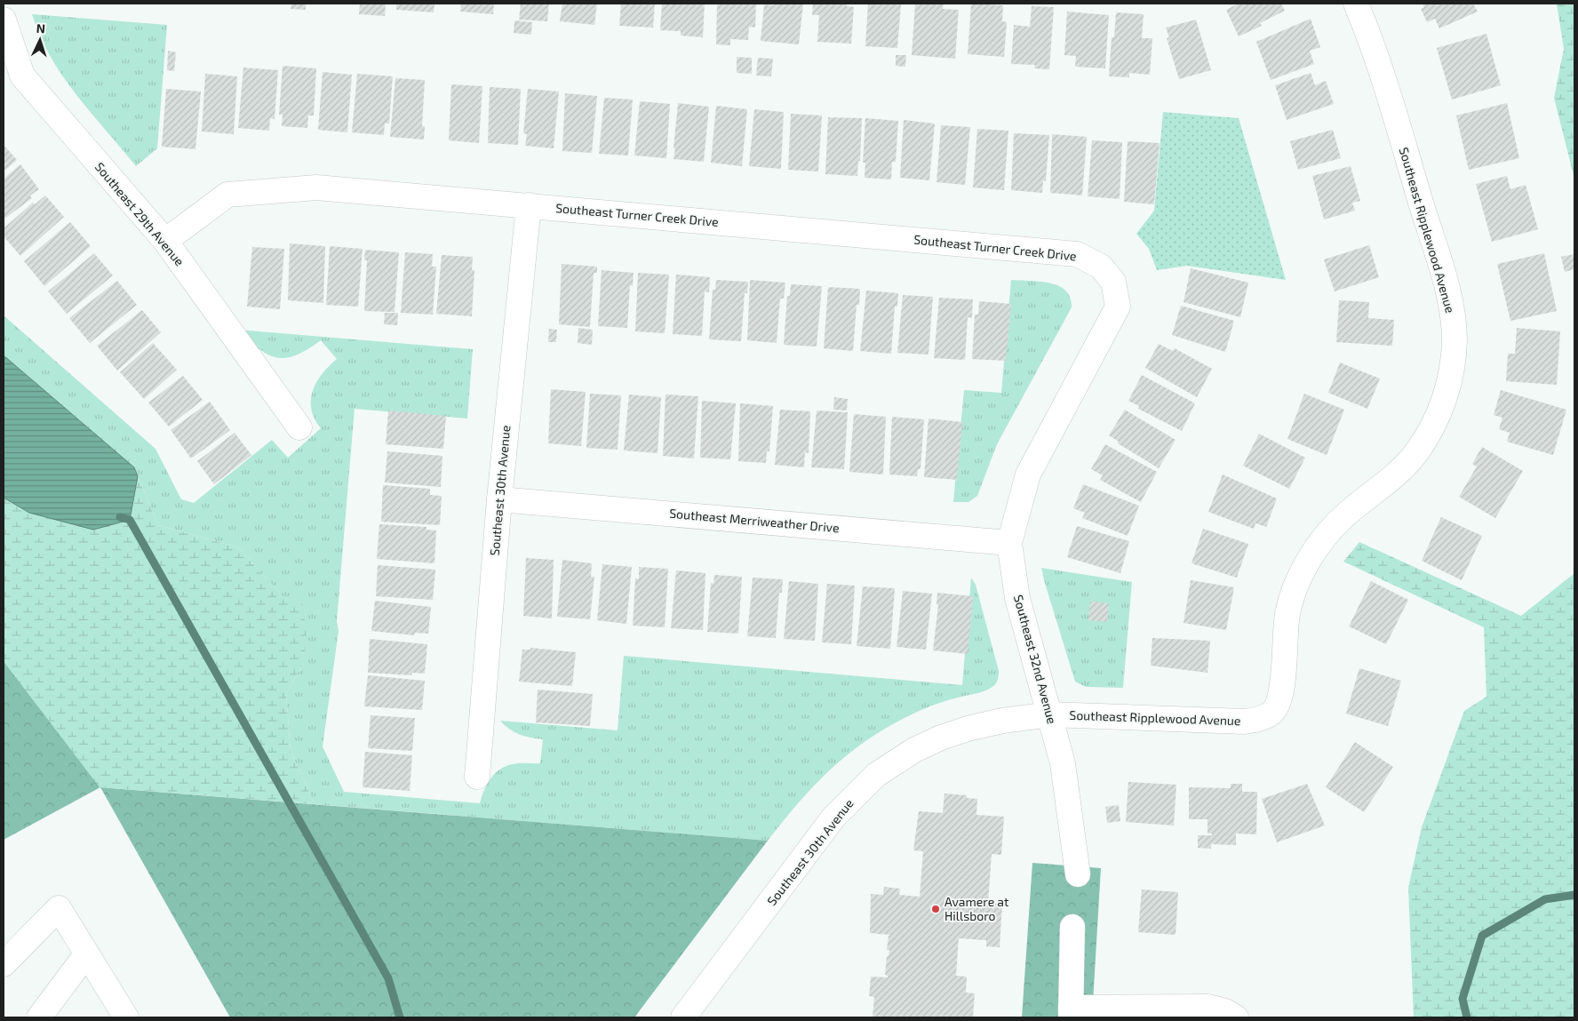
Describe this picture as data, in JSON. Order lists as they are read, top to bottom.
{
  "streets": {
    "street": [
      "Southeast 29th Avenue",
      "Southeast Turner Creek Drive",
      "Southeast Ripplewood Avenue",
      "Southeast 30th Avenue",
      "Southeast Merriweather Drive",
      "Southeast 32nd Avenue"
    ]
  },
  "crossings": [
    ["Southeast 29th Avenue", "Southeast Turner Creek Drive"],
    ["Southeast Turner Creek Drive", "Southeast 30th Avenue"],
    ["Southeast Turner Creek Drive", "Southeast 32nd Avenue"],
    ["Southeast Ripplewood Avenue", "Southeast 30th Avenue"],
    ["Southeast Ripplewood Avenue", "Southeast 32nd Avenue"],
    ["Southeast 30th Avenue", "Southeast Merriweather Drive"],
    ["Southeast 30th Avenue", "Southeast 32nd Avenue"],
    ["Southeast Merriweather Drive", "Southeast 32nd Avenue"]
  ],
  "places": ["Avamere at Hillsboro"],
  "north": "top"
}
